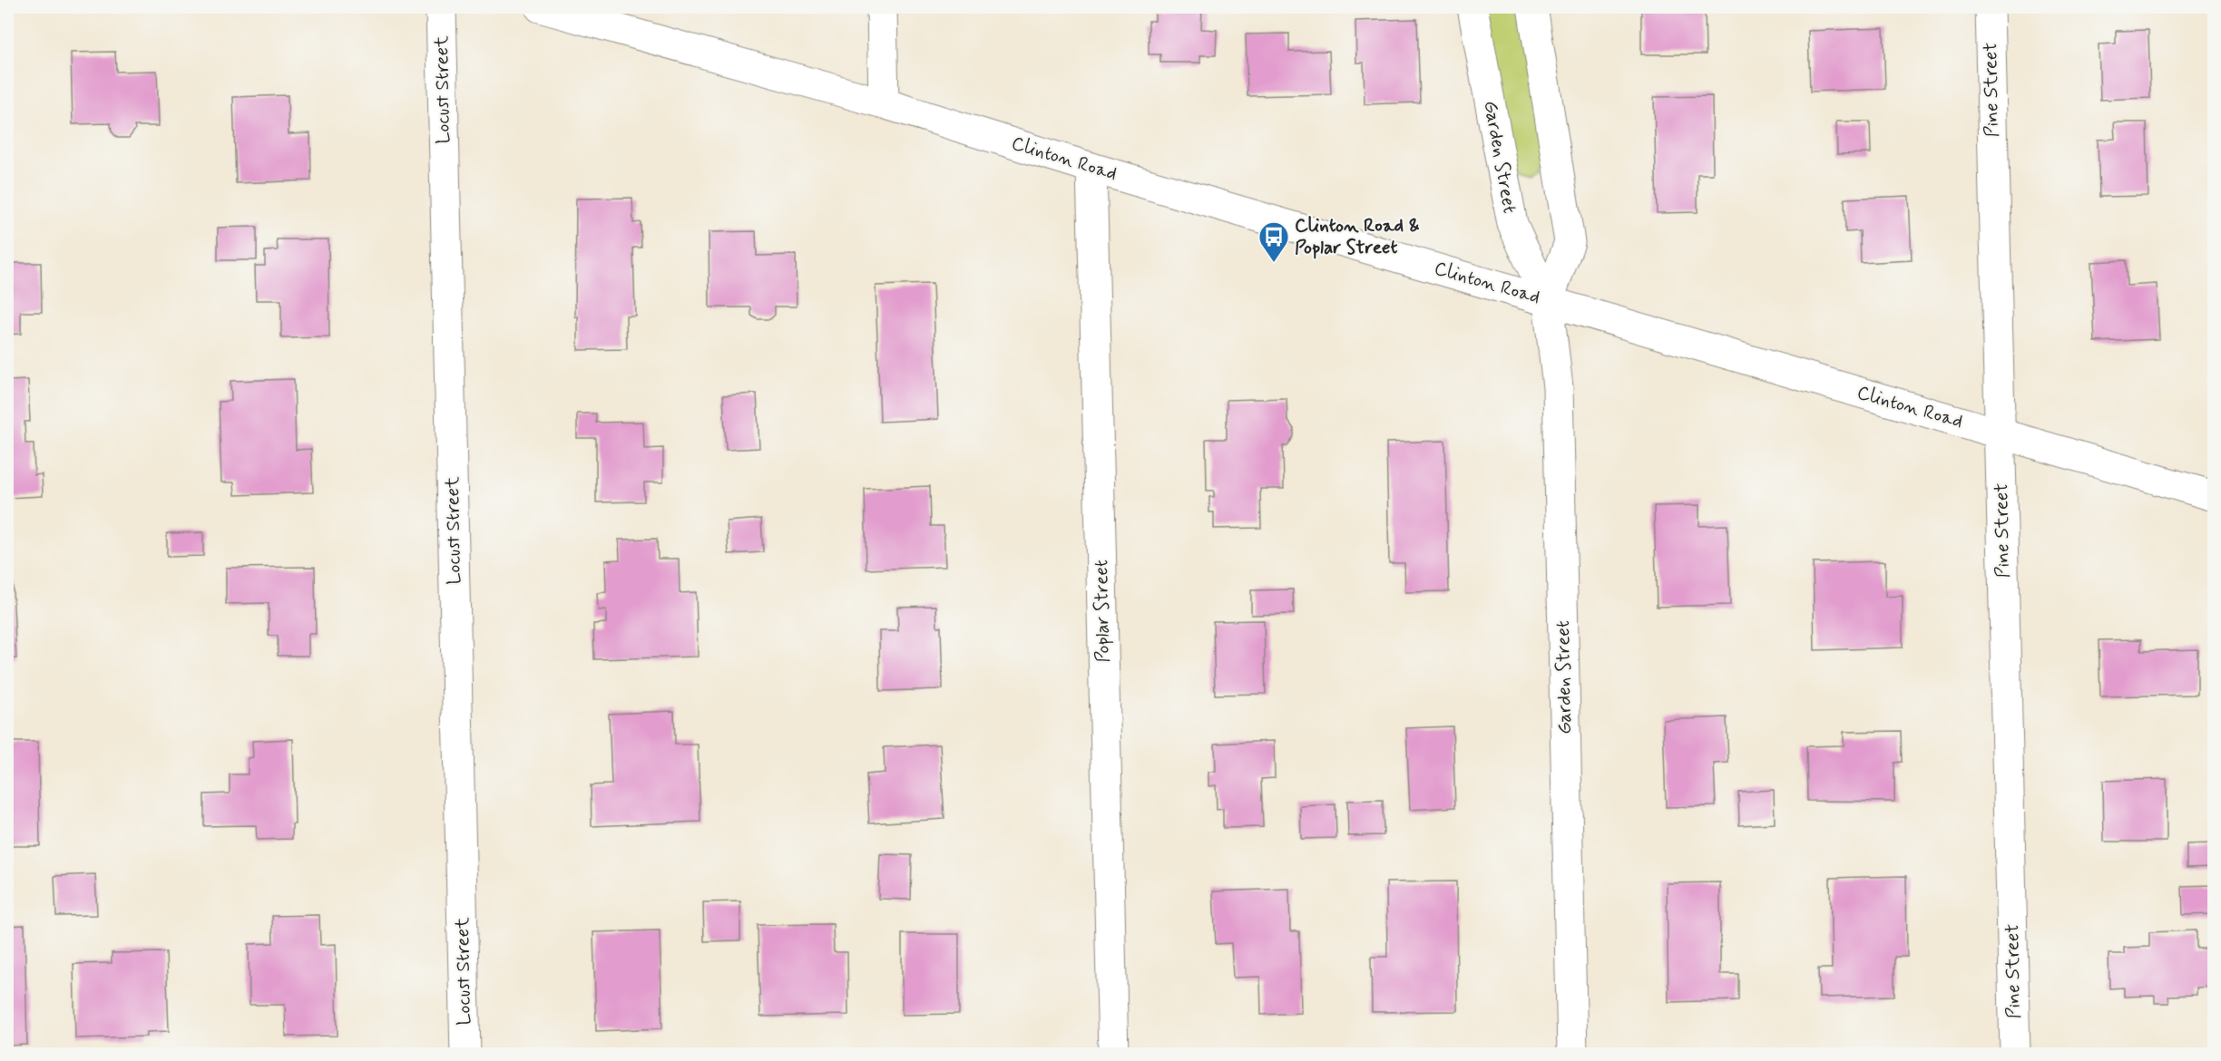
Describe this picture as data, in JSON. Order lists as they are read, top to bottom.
{
  "streets": {
    "street": [
      "Locust Street",
      "Pine Street",
      "Garden Street",
      "Clinton Road",
      "Poplar Street"
    ]
  },
  "crossings": [
    ["Pine Street", "Clinton Road"],
    ["Garden Street", "Clinton Road"],
    ["Clinton Road", "Poplar Street"]
  ],
  "places": {
    "bus stop": ["Clinton Road & Poplar Street"]
  }
}
